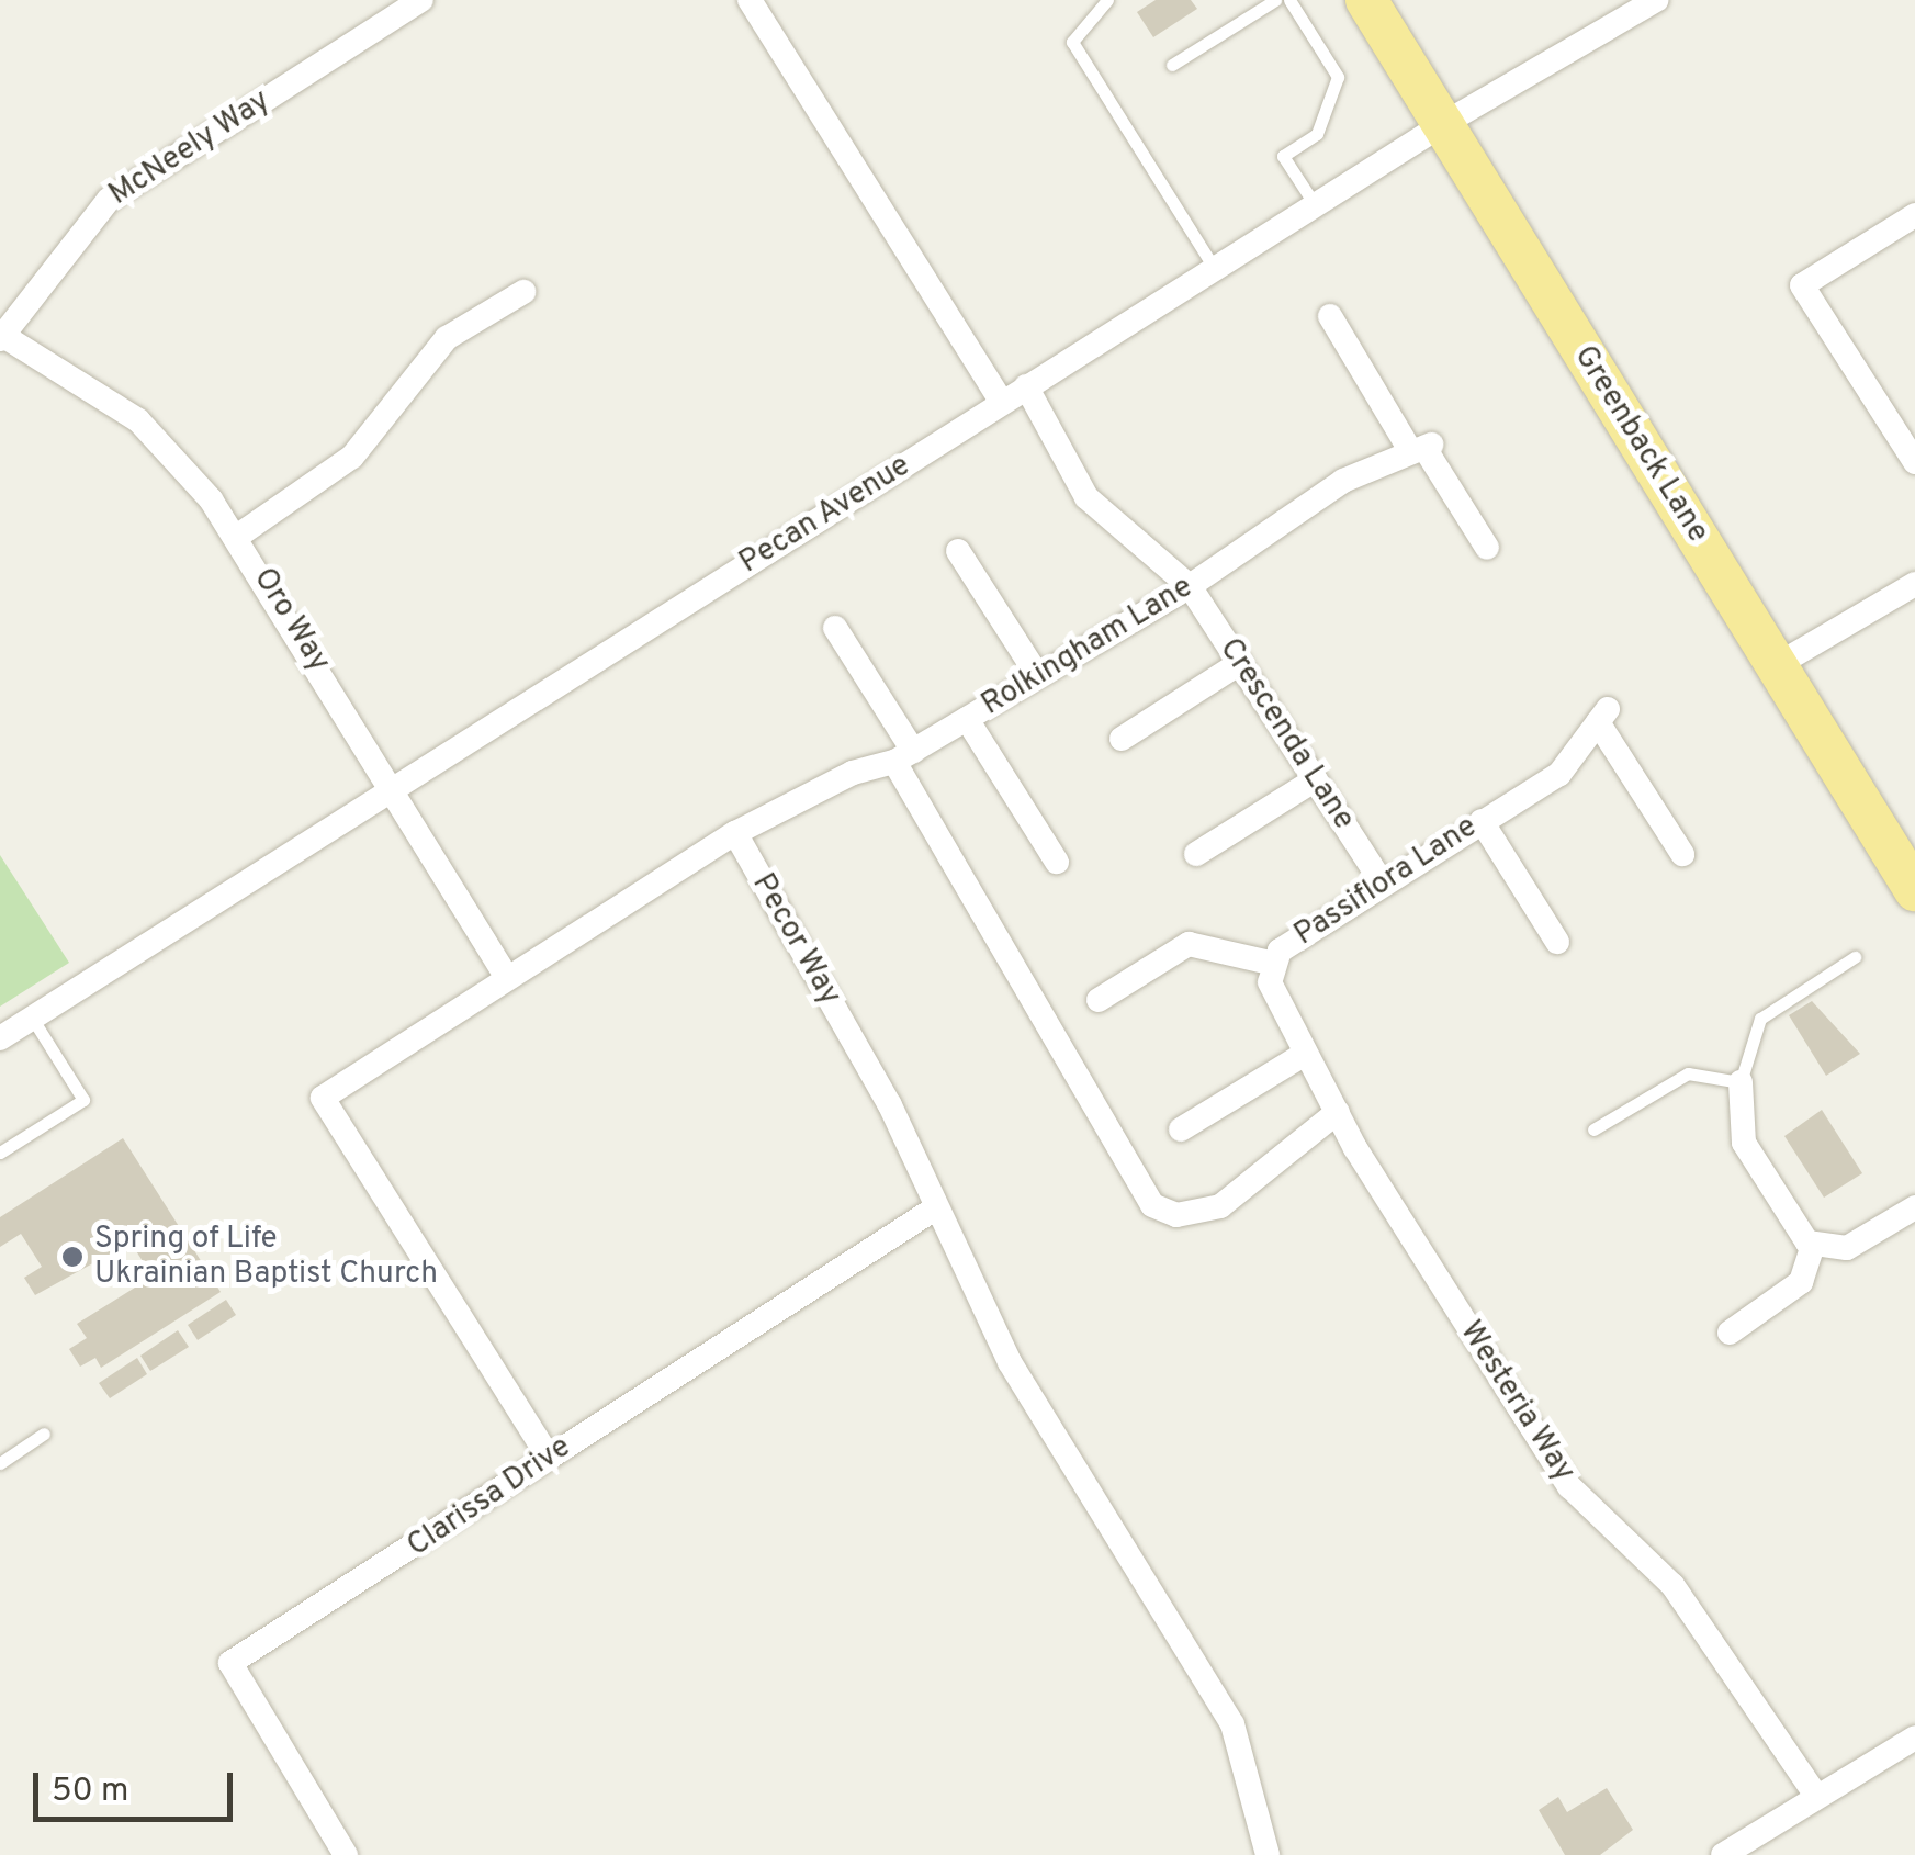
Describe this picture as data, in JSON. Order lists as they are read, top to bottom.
{
  "streets": {
    "main road": ["Greenback Lane"],
    "street": [
      "McNeely Way",
      "Pecan Avenue",
      "Oro Way",
      "Rolkingham Lane",
      "Crescenda Lane",
      "Passiflora Lane",
      "Pecor Way",
      "Westeria Way",
      "Clarissa Drive"
    ]
  },
  "crossings": [
    ["McNeely Way", "Oro Way"],
    ["Greenback Lane", "Pecan Avenue"],
    ["Pecan Avenue", "Oro Way"],
    ["Pecan Avenue", "Crescenda Lane"],
    ["Rolkingham Lane", "Crescenda Lane"],
    ["Rolkingham Lane", "Pecor Way"],
    ["Crescenda Lane", "Passiflora Lane"],
    ["Passiflora Lane", "Westeria Way"],
    ["Pecor Way", "Clarissa Drive"]
  ],
  "places": ["Spring of Life Ukrainian Baptist Church"],
  "scale_bar": "50 m"
}
